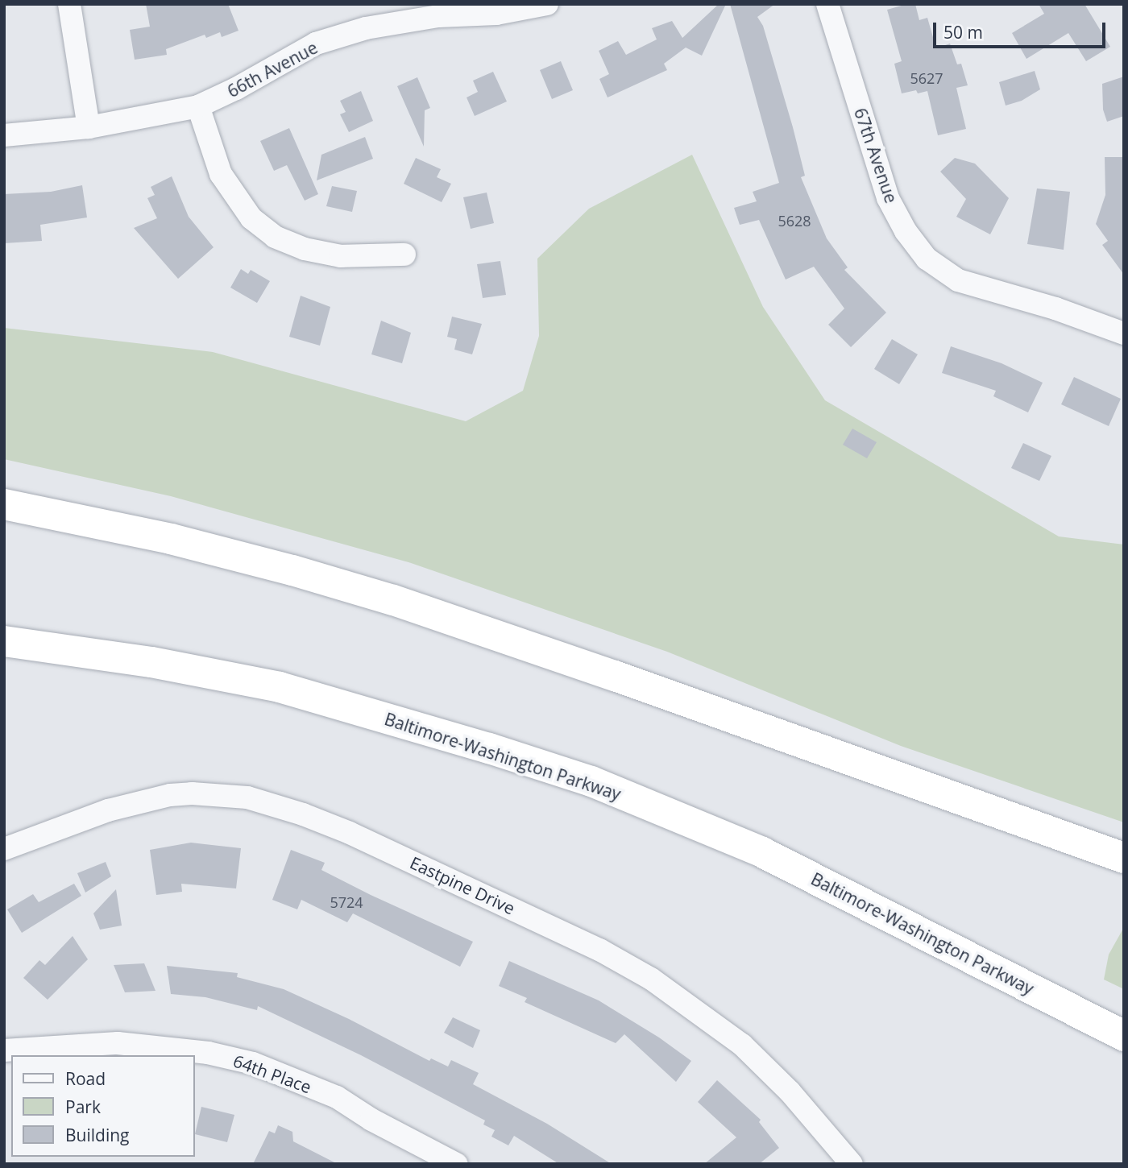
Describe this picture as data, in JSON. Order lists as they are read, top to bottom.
{
  "streets": {
    "highway": ["Baltimore-Washington Parkway"],
    "street": [
      "66th Avenue",
      "67th Avenue",
      "Eastpine Drive",
      "64th Place"
    ]
  },
  "house_numbers": ["5627", "5628", "5724"],
  "legend": ["Road", "Park", "Building"],
  "scale_bar": "50 m"
}
